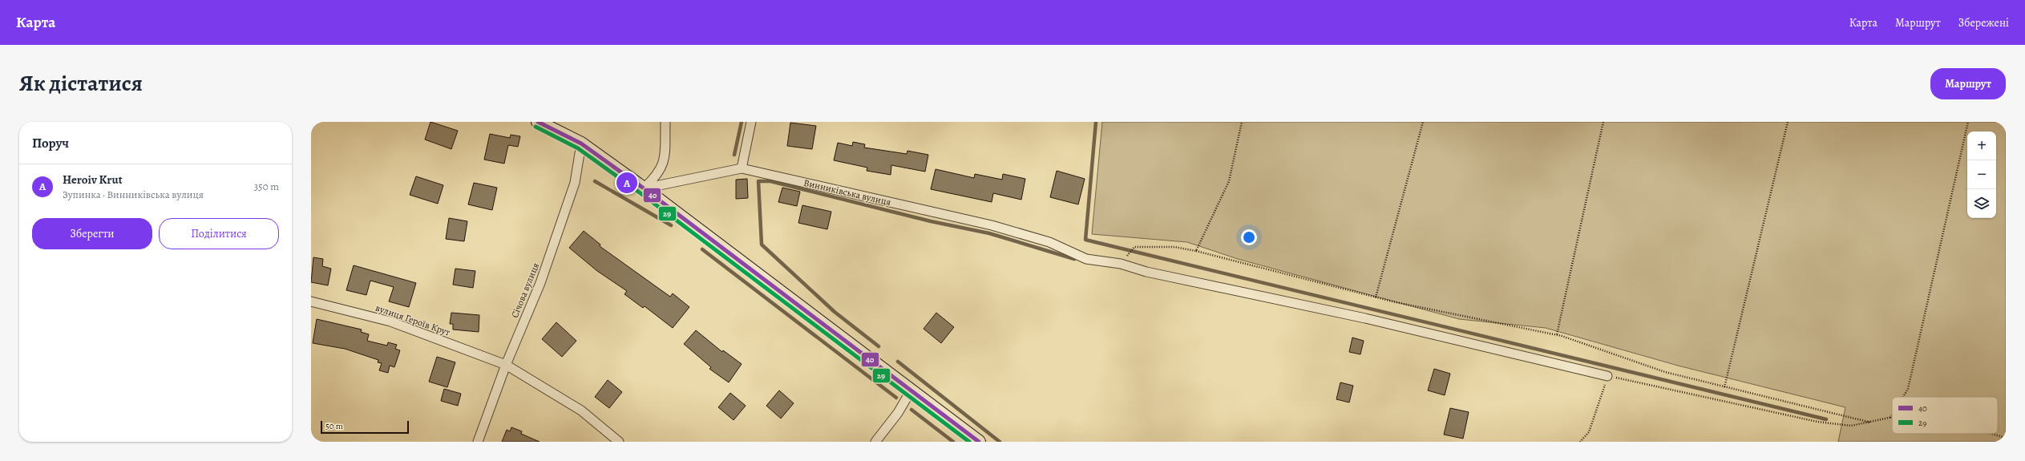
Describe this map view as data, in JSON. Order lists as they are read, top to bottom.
{
  "streets": {
    "street": ["Винниківська вулиця", "Січова вулиця", "вулиця Героїв Крут"]
  },
  "crossings": [
    ["Січова вулиця", "вулиця Героїв Крут"]
  ],
  "lines": ["transit line 40", "transit line 29"],
  "legend": ["40", "29"],
  "scale_bar": "50 m",
  "page": {
    "header": "Карта",
    "nav": ["Карта", "Маршрут", "Збережені"],
    "title": "Як дістатися",
    "buttons": [
      "Маршрут",
      ["Зберегти", "Поділитися"]
    ],
    "heading": "Поруч",
    "map_buttons": ["+", "−"],
    "list": [
      {
        "mark": "A",
        "name": "Heroiv Krut",
        "note": "Зупинка · Винниківська вулиця",
        "value": "350 m"
      }
    ],
    "pins": "A",
    "scale": "50 m"
  }
}
